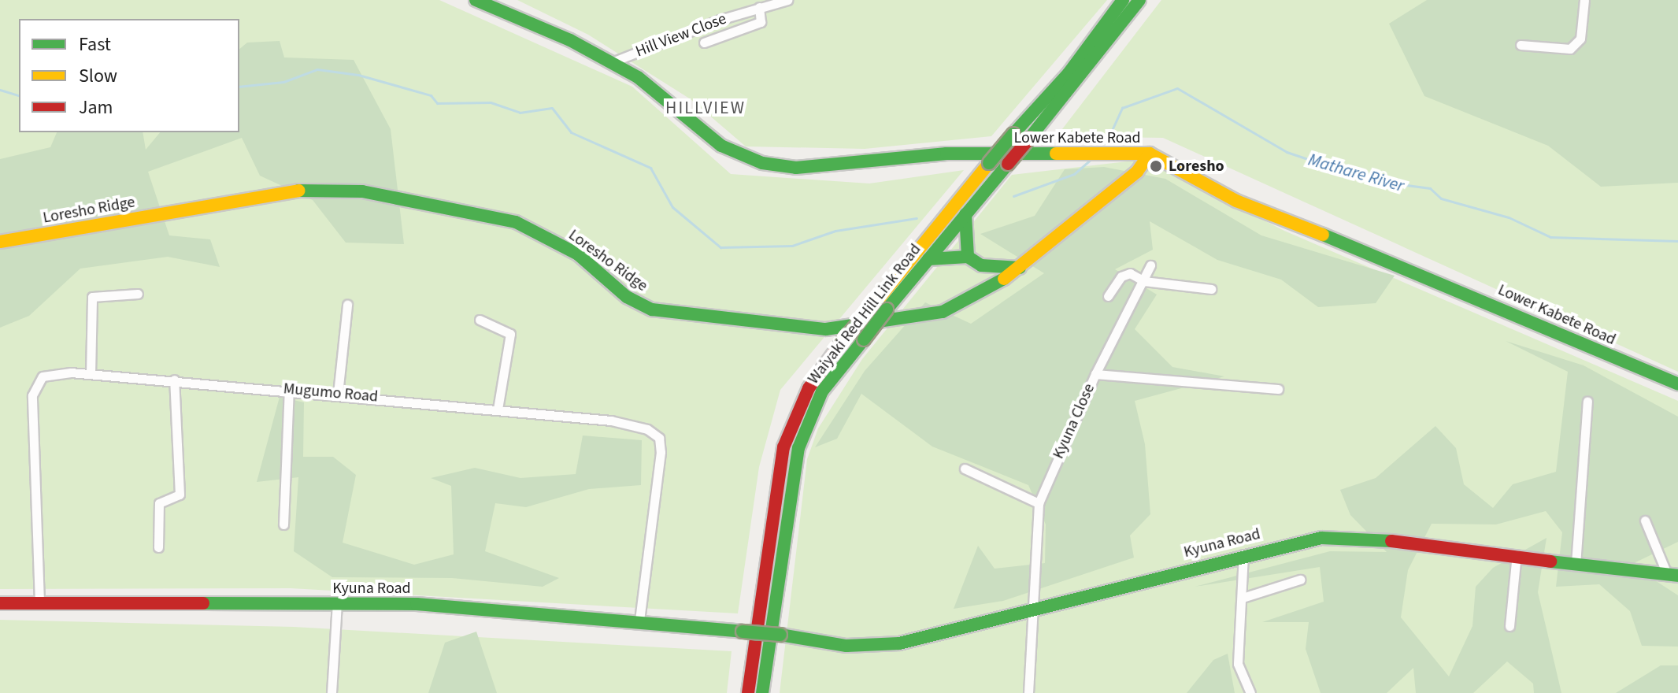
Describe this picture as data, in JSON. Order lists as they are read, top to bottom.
{
  "streets": {
    "main road": [
      "Lower Kabete Road",
      "Loresho Ridge",
      "Waiyaki Red Hill Link Road",
      "Kyuna Road"
    ],
    "street": ["Hill View Close", "Mugumo Road", "Kyuna Close"]
  },
  "crossings": [
    ["Hill View Close", "Lower Kabete Road"],
    ["Lower Kabete Road", "Loresho Ridge"],
    ["Mugumo Road", "Kyuna Road"],
    ["Kyuna Close", "Kyuna Road"]
  ],
  "districts": ["HILLVIEW"],
  "water": ["Mathare River"],
  "places": ["Loresho"],
  "legend": ["Fast", "Slow", "Jam"]
}
